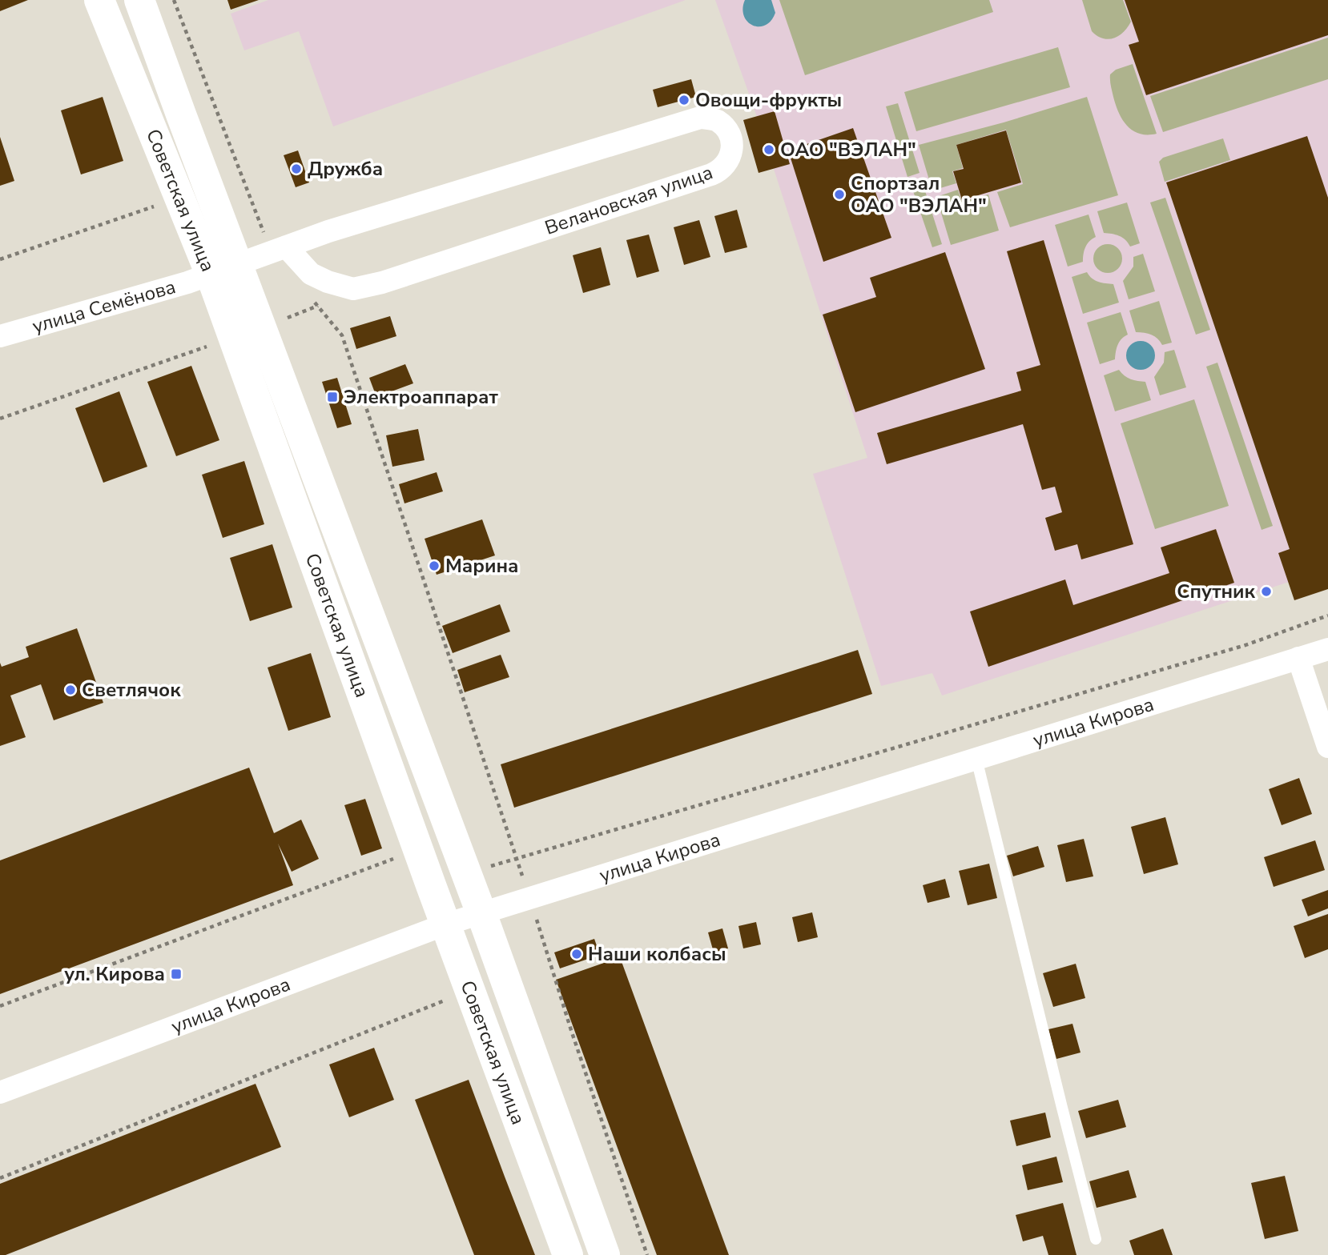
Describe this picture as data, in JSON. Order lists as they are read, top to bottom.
{
  "streets": {
    "street": [
      "Велановская улица",
      "Советская улица",
      "улица Семёнова",
      "улица Кирова"
    ]
  },
  "crossings": [
    ["Велановская улица", "Советская улица"],
    ["Велановская улица", "улица Семёнова"],
    ["Советская улица", "улица Семёнова"],
    ["Советская улица", "улица Кирова"]
  ],
  "places": {
    "other": [
      "Овощи-фрукты",
      "ОАО \"ВЭЛАН\"",
      "Дружба",
      "Спортзал ОАО \"ВЭЛАН\"",
      "Марина",
      "Спутник",
      "Светлячок",
      "Наши колбасы"
    ],
    "transit": ["Электроаппарат", "ул. Кирова"]
  }
}
